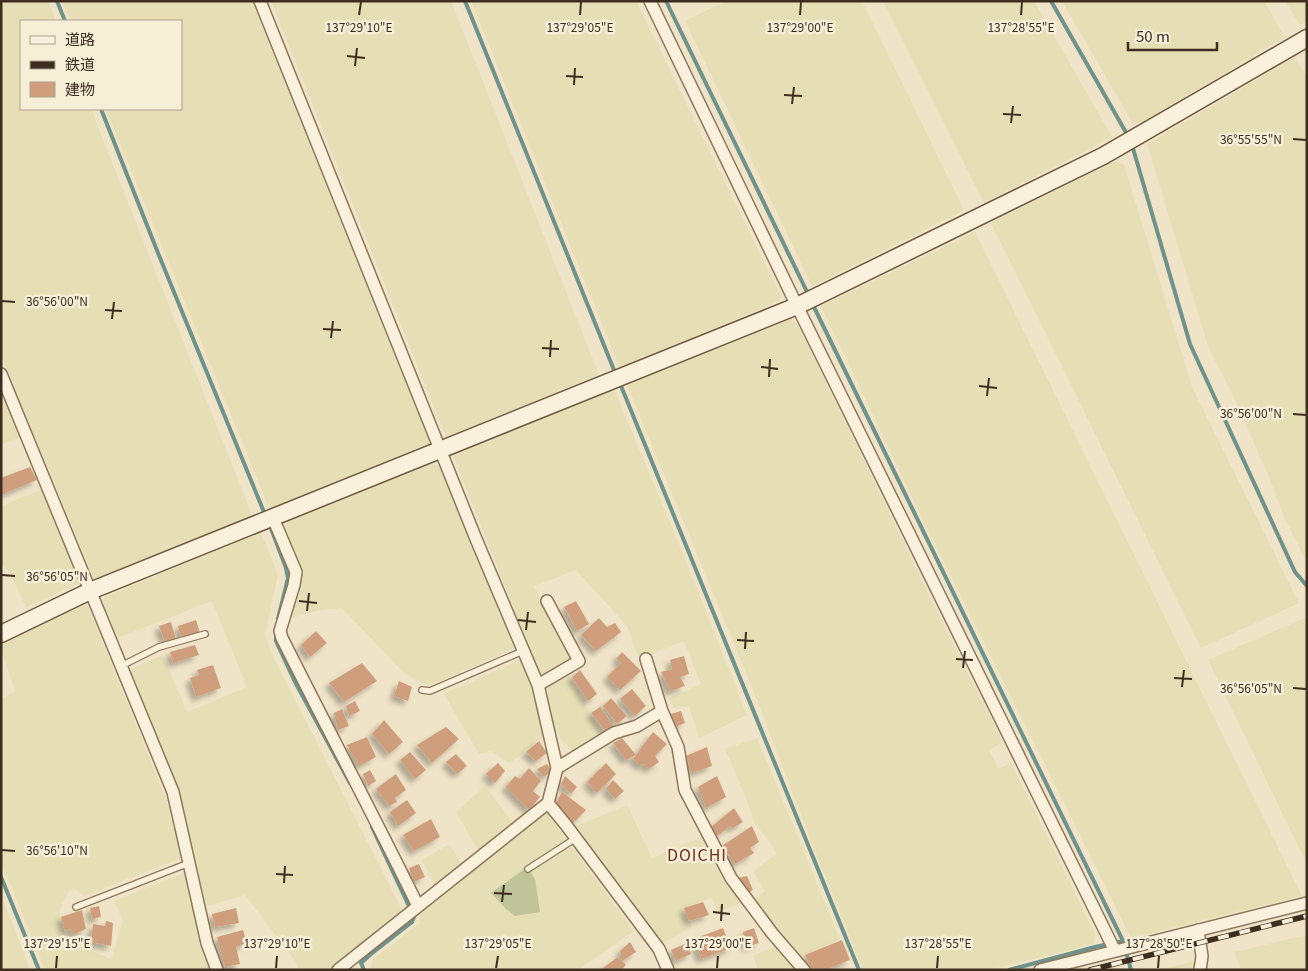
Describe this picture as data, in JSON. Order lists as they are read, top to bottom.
{
  "districts": ["DOICHI"],
  "legend": ["道路", "鉄道", "建物"],
  "scale_bar": "50 m",
  "coordinates": [
    "137°29'10\"E",
    "137°29'05\"E",
    "137°29'00\"E",
    "137°28'55\"E",
    "36°55'55\"N",
    "36°56'00\"N",
    "36°56'05\"N",
    "36°56'10\"N",
    "137°29'15\"E",
    "137°28'50\"E"
  ]
}
